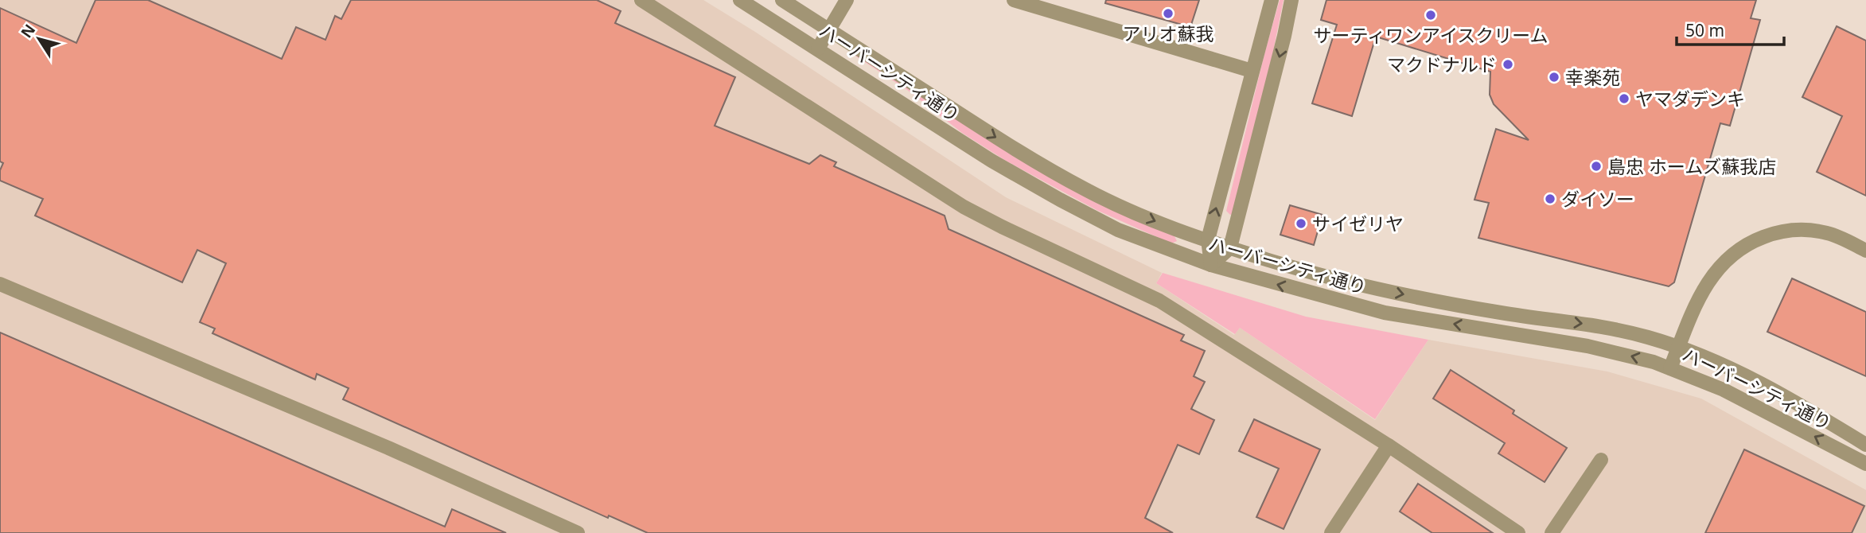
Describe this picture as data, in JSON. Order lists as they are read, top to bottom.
{
  "streets": {
    "street": ["ハーバーシティ通り"]
  },
  "places": [
    "アリオ蘇我",
    "サーティワンアイスクリーム",
    "マクドナルド",
    "幸楽苑",
    "ヤマダデンキ",
    "島忠 ホームズ蘇我店",
    "ダイソー",
    "サイゼリヤ"
  ],
  "scale_bar": "50 m",
  "north": "top left"
}
